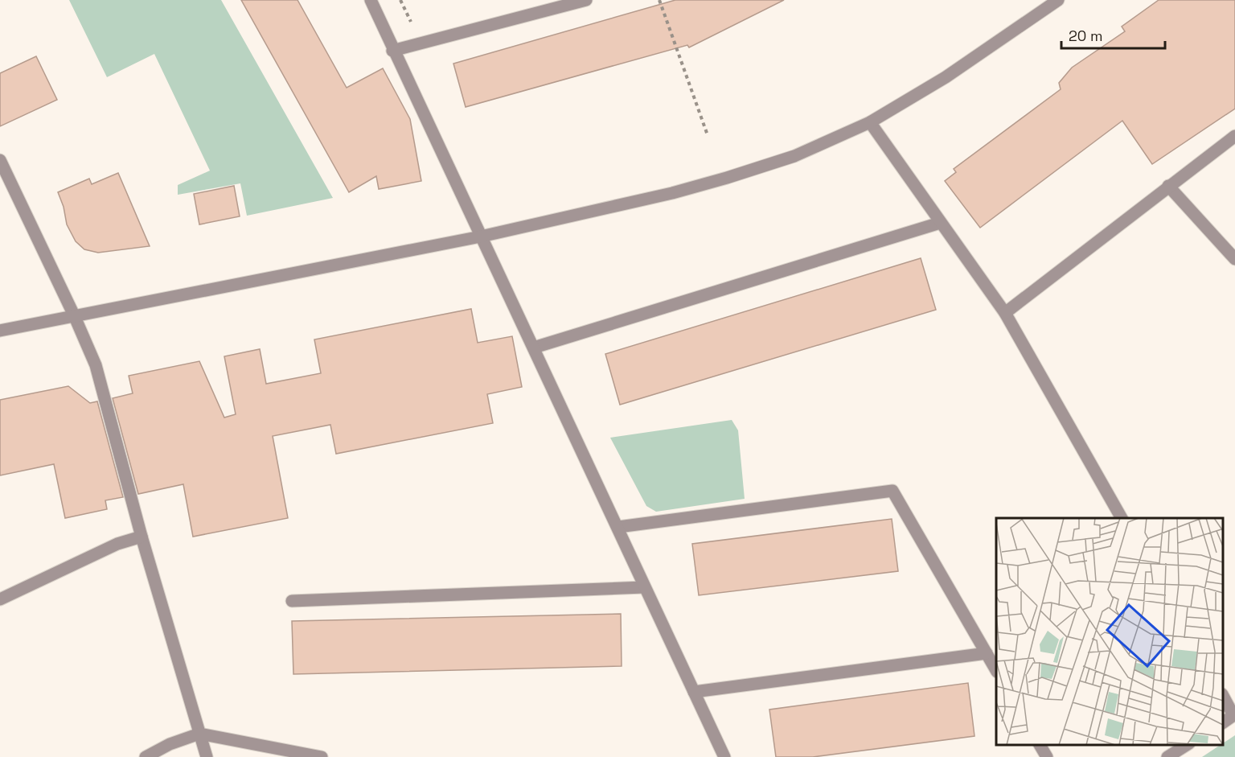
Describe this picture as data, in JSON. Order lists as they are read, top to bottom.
{
  "scale_bar": "20 m"
}
